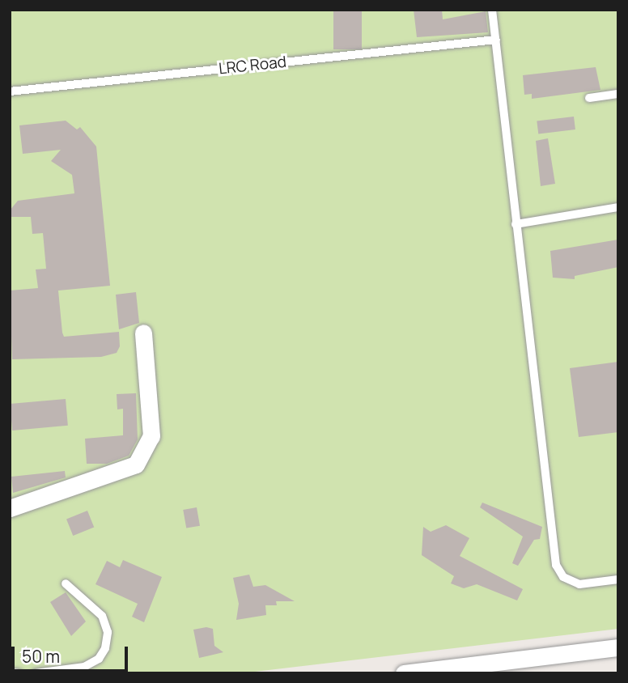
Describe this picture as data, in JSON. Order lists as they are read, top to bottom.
{
  "streets": {
    "lane": ["LRC Road"]
  },
  "scale_bar": "50 m"
}
